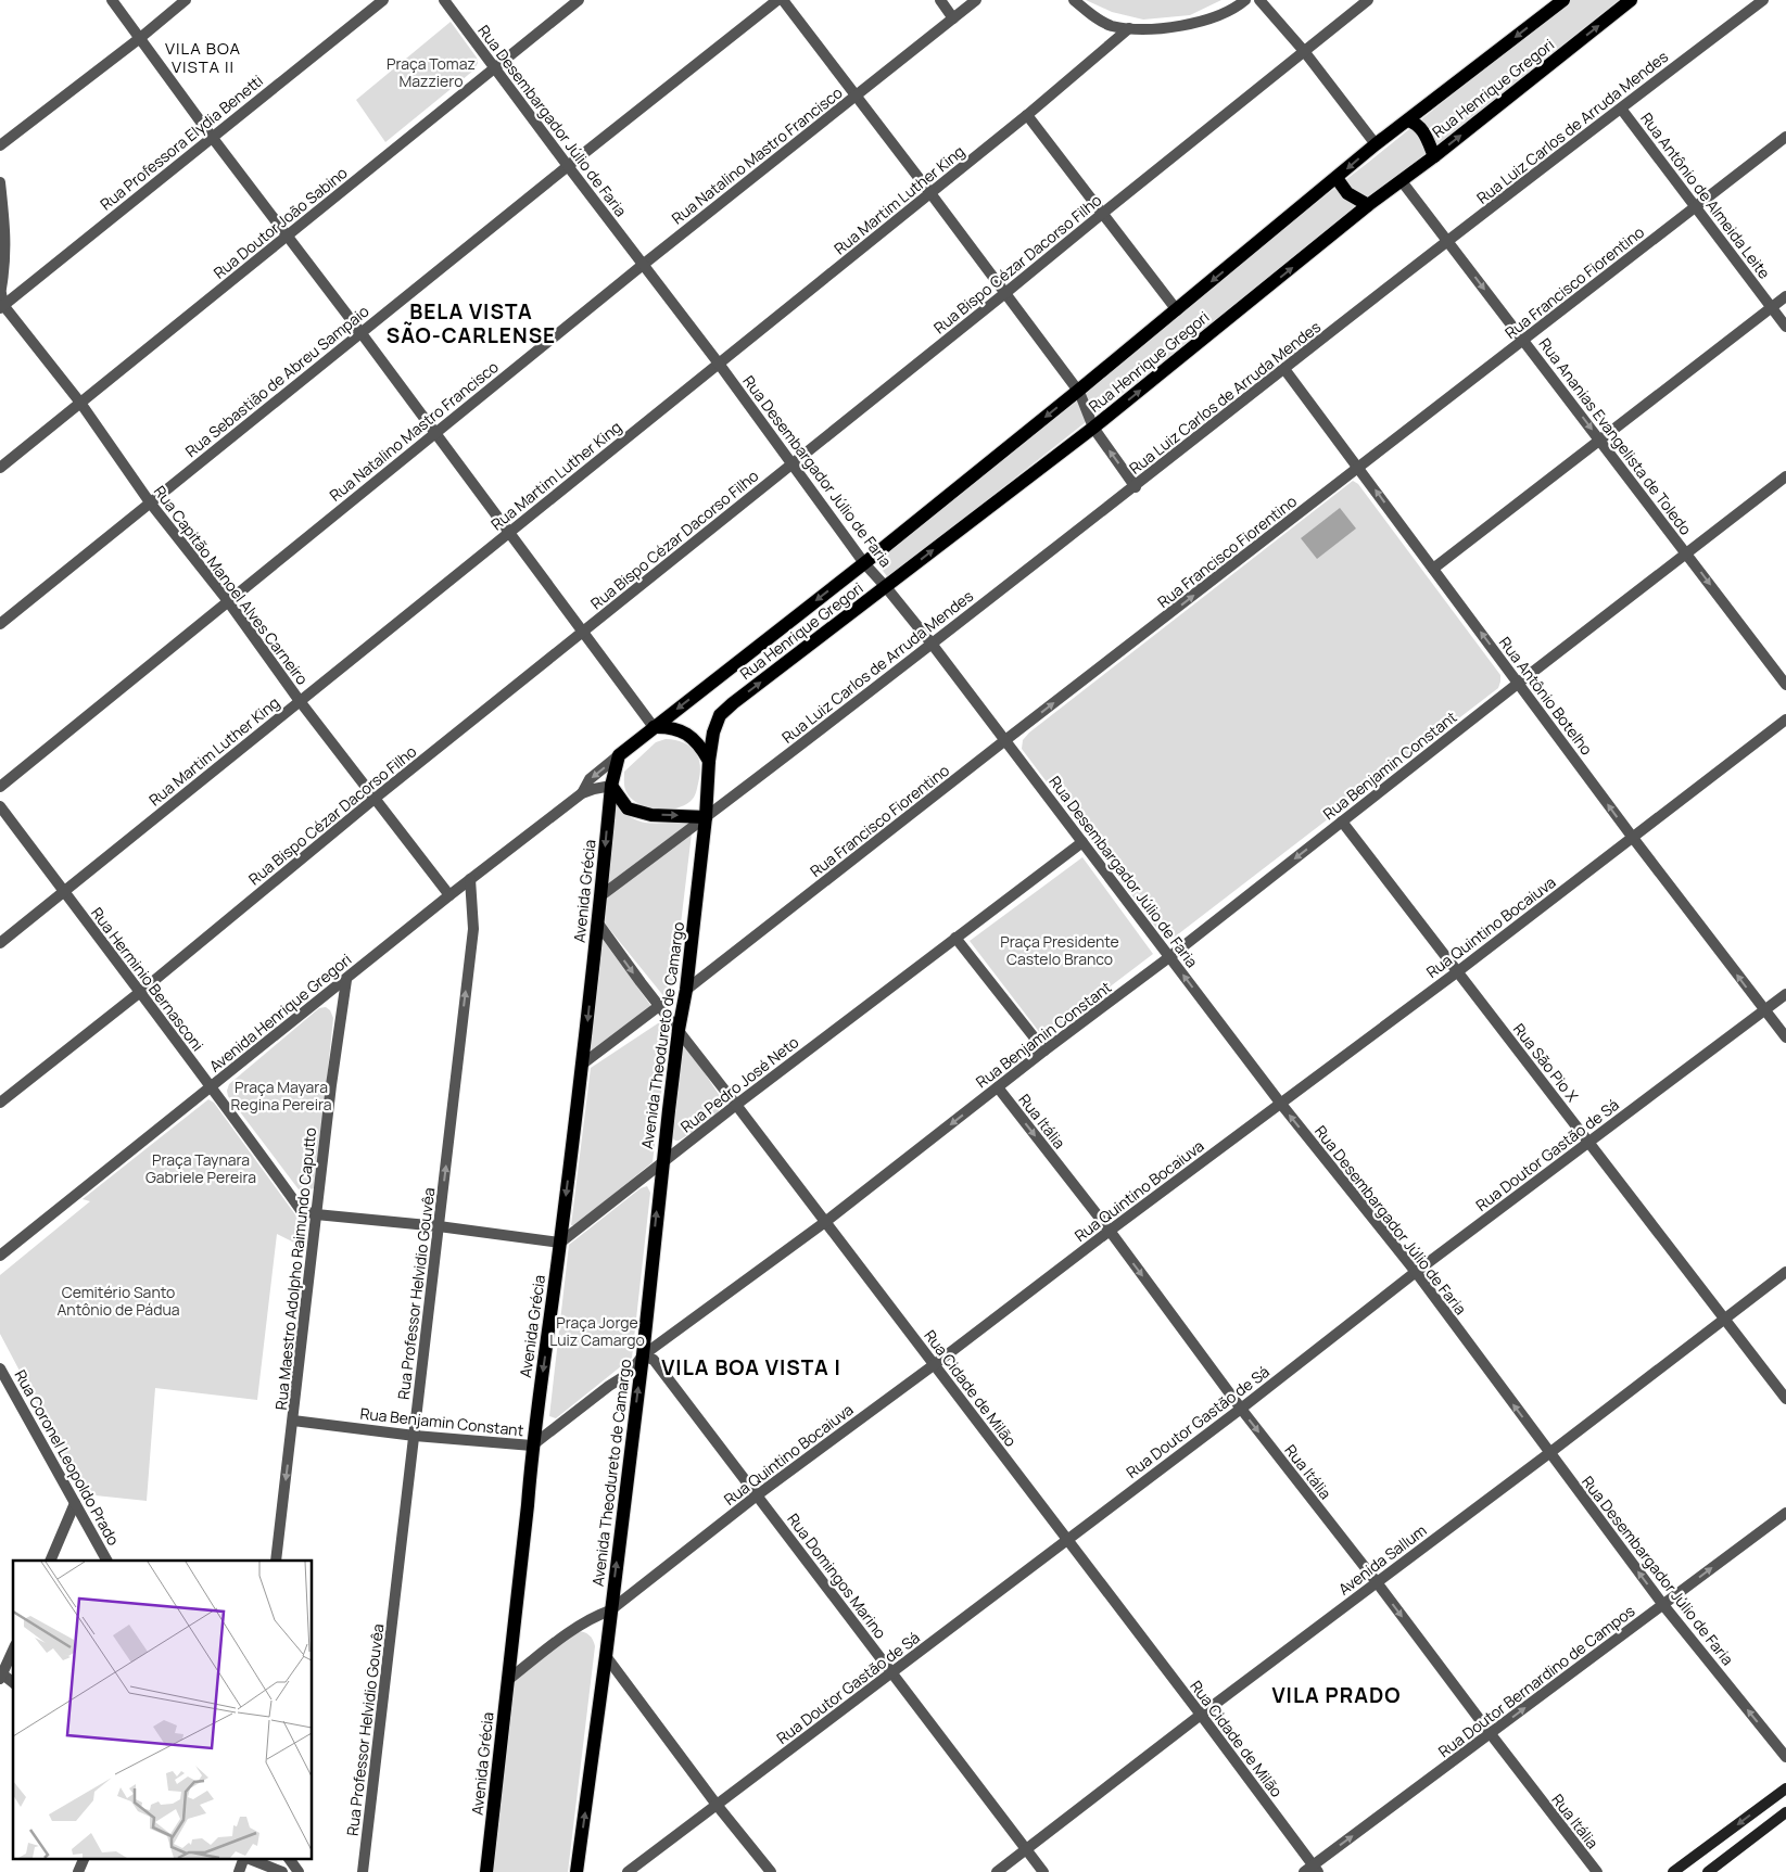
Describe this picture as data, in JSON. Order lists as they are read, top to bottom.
{
  "streets": {
    "main road": ["Rua Henrique Gregori", "Avenida Grécia", "Avenida Theodureto de Camargo"],
    "street": [
      "Rua Desembargador Júlio de Faria",
      "Rua Luiz Carlos de Arruda Mendes",
      "Rua Professora Elydia Benetti",
      "Rua Natalino Mastro Francisco",
      "Rua Antônio de Almeida Leite",
      "Rua Martim Luther King",
      "Rua Doutor João Sabino",
      "Rua Bispo Cézar Dacorso Filho",
      "Rua Francisco Fiorentino",
      "Rua Sebastião de Abreu Sampaio",
      "Rua Ananias Evangelista de Toledo",
      "Rua Capitão Manoel Alves Carneiro",
      "Rua Antônio Botelho",
      "Rua Benjamin Constant",
      "Rua Quintino Bocaiuva",
      "Rua Herminio Bernasconi",
      "Avenida Henrique Gregori",
      "Rua São Pio X",
      "Rua Pedro José Neto",
      "Rua Itália",
      "Rua Doutor Gastão de Sá",
      "Rua Maestro Adolpho Raimundo Caputto",
      "Rua Professor Helvidio Gouvêa",
      "Rua Cidade de Milão",
      "Rua Coronel Leopoldo Prado",
      "Avenida Sallum",
      "Rua Domingos Marino",
      "Rua Doutor Bernardino de Campos"
    ]
  },
  "crossings": [
    ["Rua Henrique Gregori", "Rua Desembargador Júlio de Faria"],
    ["Rua Henrique Gregori", "Rua Luiz Carlos de Arruda Mendes"],
    ["Rua Henrique Gregori", "Rua Ananias Evangelista de Toledo"],
    ["Rua Henrique Gregori", "Avenida Grécia"],
    ["Rua Henrique Gregori", "Avenida Theodureto de Camargo"],
    ["Rua Desembargador Júlio de Faria", "Rua Luiz Carlos de Arruda Mendes"],
    ["Rua Desembargador Júlio de Faria", "Rua Natalino Mastro Francisco"],
    ["Rua Desembargador Júlio de Faria", "Rua Martim Luther King"],
    ["Rua Desembargador Júlio de Faria", "Rua Doutor João Sabino"],
    ["Rua Desembargador Júlio de Faria", "Rua Bispo Cézar Dacorso Filho"],
    ["Rua Desembargador Júlio de Faria", "Rua Francisco Fiorentino"],
    ["Rua Desembargador Júlio de Faria", "Rua Sebastião de Abreu Sampaio"],
    ["Rua Desembargador Júlio de Faria", "Rua Benjamin Constant"],
    ["Rua Desembargador Júlio de Faria", "Rua Quintino Bocaiuva"],
    ["Rua Desembargador Júlio de Faria", "Rua Pedro José Neto"],
    ["Rua Desembargador Júlio de Faria", "Rua Doutor Gastão de Sá"],
    ["Rua Desembargador Júlio de Faria", "Avenida Sallum"],
    ["Rua Desembargador Júlio de Faria", "Rua Doutor Bernardino de Campos"],
    ["Rua Luiz Carlos de Arruda Mendes", "Rua Antônio de Almeida Leite"],
    ["Rua Luiz Carlos de Arruda Mendes", "Rua Ananias Evangelista de Toledo"],
    ["Rua Luiz Carlos de Arruda Mendes", "Rua Antônio Botelho"],
    ["Rua Luiz Carlos de Arruda Mendes", "Avenida Grécia"],
    ["Rua Luiz Carlos de Arruda Mendes", "Avenida Theodureto de Camargo"],
    ["Rua Professora Elydia Benetti", "Rua Capitão Manoel Alves Carneiro"],
    ["Rua Natalino Mastro Francisco", "Rua Capitão Manoel Alves Carneiro"],
    ["Rua Antônio de Almeida Leite", "Rua Francisco Fiorentino"],
    ["Rua Martim Luther King", "Rua Capitão Manoel Alves Carneiro"],
    ["Rua Martim Luther King", "Rua Herminio Bernasconi"],
    ["Rua Doutor João Sabino", "Rua Capitão Manoel Alves Carneiro"],
    ["Rua Bispo Cézar Dacorso Filho", "Rua Capitão Manoel Alves Carneiro"],
    ["Rua Bispo Cézar Dacorso Filho", "Rua Herminio Bernasconi"],
    ["Rua Francisco Fiorentino", "Rua Ananias Evangelista de Toledo"],
    ["Rua Francisco Fiorentino", "Rua Antônio Botelho"],
    ["Rua Francisco Fiorentino", "Avenida Theodureto de Camargo"],
    ["Rua Sebastião de Abreu Sampaio", "Rua Capitão Manoel Alves Carneiro"],
    ["Rua Ananias Evangelista de Toledo", "Rua Benjamin Constant"],
    ["Rua Capitão Manoel Alves Carneiro", "Avenida Henrique Gregori"],
    ["Rua Antônio Botelho", "Rua Benjamin Constant"],
    ["Rua Antônio Botelho", "Rua Quintino Bocaiuva"],
    ["Rua Antônio Botelho", "Rua Doutor Gastão de Sá"],
    ["Rua Benjamin Constant", "Avenida Grécia"],
    ["Rua Benjamin Constant", "Avenida Theodureto de Camargo"],
    ["Rua Benjamin Constant", "Rua São Pio X"],
    ["Rua Benjamin Constant", "Rua Itália"],
    ["Rua Benjamin Constant", "Rua Maestro Adolpho Raimundo Caputto"],
    ["Rua Benjamin Constant", "Rua Professor Helvidio Gouvêa"],
    ["Rua Benjamin Constant", "Rua Cidade de Milão"],
    ["Rua Benjamin Constant", "Rua Domingos Marino"],
    ["Avenida Grécia", "Rua Quintino Bocaiuva"],
    ["Avenida Grécia", "Avenida Theodureto de Camargo"],
    ["Avenida Grécia", "Rua Pedro José Neto"],
    ["Avenida Grécia", "Rua Cidade de Milão"],
    ["Rua Quintino Bocaiuva", "Avenida Theodureto de Camargo"],
    ["Rua Quintino Bocaiuva", "Rua São Pio X"],
    ["Rua Quintino Bocaiuva", "Rua Itália"],
    ["Rua Quintino Bocaiuva", "Rua Cidade de Milão"],
    ["Rua Quintino Bocaiuva", "Rua Domingos Marino"],
    ["Rua Herminio Bernasconi", "Avenida Henrique Gregori"],
    ["Rua Herminio Bernasconi", "Rua Maestro Adolpho Raimundo Caputto"],
    ["Avenida Henrique Gregori", "Rua Maestro Adolpho Raimundo Caputto"],
    ["Avenida Henrique Gregori", "Rua Professor Helvidio Gouvêa"],
    ["Avenida Theodureto de Camargo", "Rua Pedro José Neto"],
    ["Avenida Theodureto de Camargo", "Rua Cidade de Milão"],
    ["Avenida Theodureto de Camargo", "Rua Domingos Marino"],
    ["Rua São Pio X", "Rua Doutor Gastão de Sá"],
    ["Rua São Pio X", "Avenida Sallum"],
    ["Rua Pedro José Neto", "Rua Cidade de Milão"],
    ["Rua Itália", "Rua Doutor Gastão de Sá"],
    ["Rua Itália", "Avenida Sallum"],
    ["Rua Itália", "Rua Doutor Bernardino de Campos"],
    ["Rua Doutor Gastão de Sá", "Rua Cidade de Milão"],
    ["Rua Doutor Gastão de Sá", "Rua Domingos Marino"],
    ["Rua Cidade de Milão", "Avenida Sallum"],
    ["Rua Cidade de Milão", "Rua Doutor Bernardino de Campos"],
    ["Avenida Sallum", "Rua Domingos Marino"]
  ],
  "one_way": [
    "Rua Desembargador Júlio de Faria",
    "Rua Ananias Evangelista de Toledo",
    "Rua Antônio Botelho",
    "Avenida Grécia",
    "Avenida Theodureto de Camargo",
    "Rua Itália",
    "Rua Doutor Bernardino de Campos"
  ],
  "districts": [
    "VILA BOA VISTA II",
    "BELA VISTA SÃO-CARLENSE",
    "VILA BOA VISTA I",
    "VILA PRADO"
  ],
  "parks": [
    "Praça Tomaz Mazziero",
    "Praça Presidente Castelo Branco",
    "Praça Mayara Regina Pereira",
    "Praça Taynara Gabriele Pereira",
    "Cemitério Santo Antônio de Pádua",
    "Praça Jorge Luiz Camargo"
  ]
}
